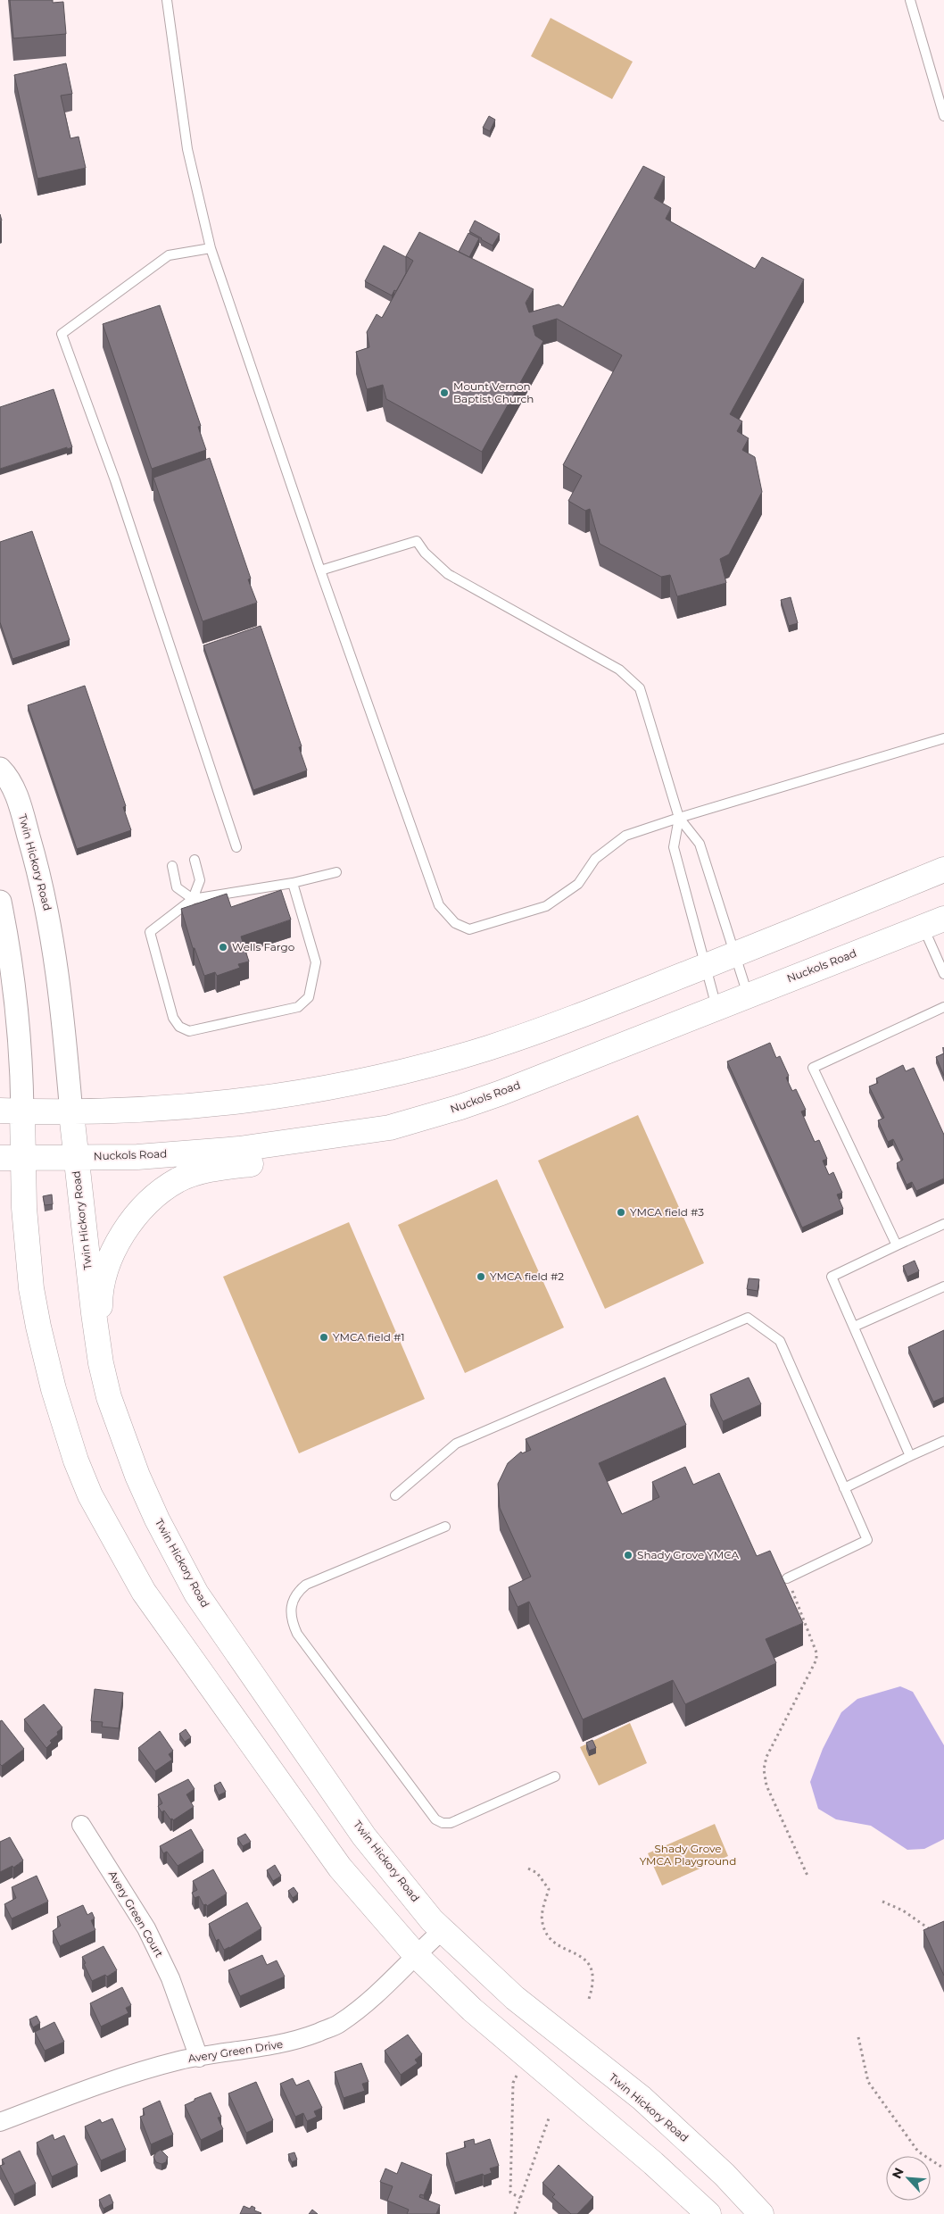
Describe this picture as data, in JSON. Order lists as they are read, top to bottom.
{
  "streets": {
    "main road": ["Twin Hickory Road", "Nuckols Road"],
    "street": ["Avery Green Court", "Avery Green Drive"]
  },
  "crossings": [
    ["Twin Hickory Road", "Nuckols Road"],
    ["Twin Hickory Road", "Avery Green Drive"],
    ["Avery Green Court", "Avery Green Drive"]
  ],
  "parks": ["Shady Grove YMCA Playground"],
  "places": [
    "Mount Vernon Baptist Church",
    "Wells Fargo",
    "YMCA field #3",
    "YMCA field #2",
    "YMCA field #1",
    "Shady Grove YMCA"
  ],
  "north": "top left"
}
